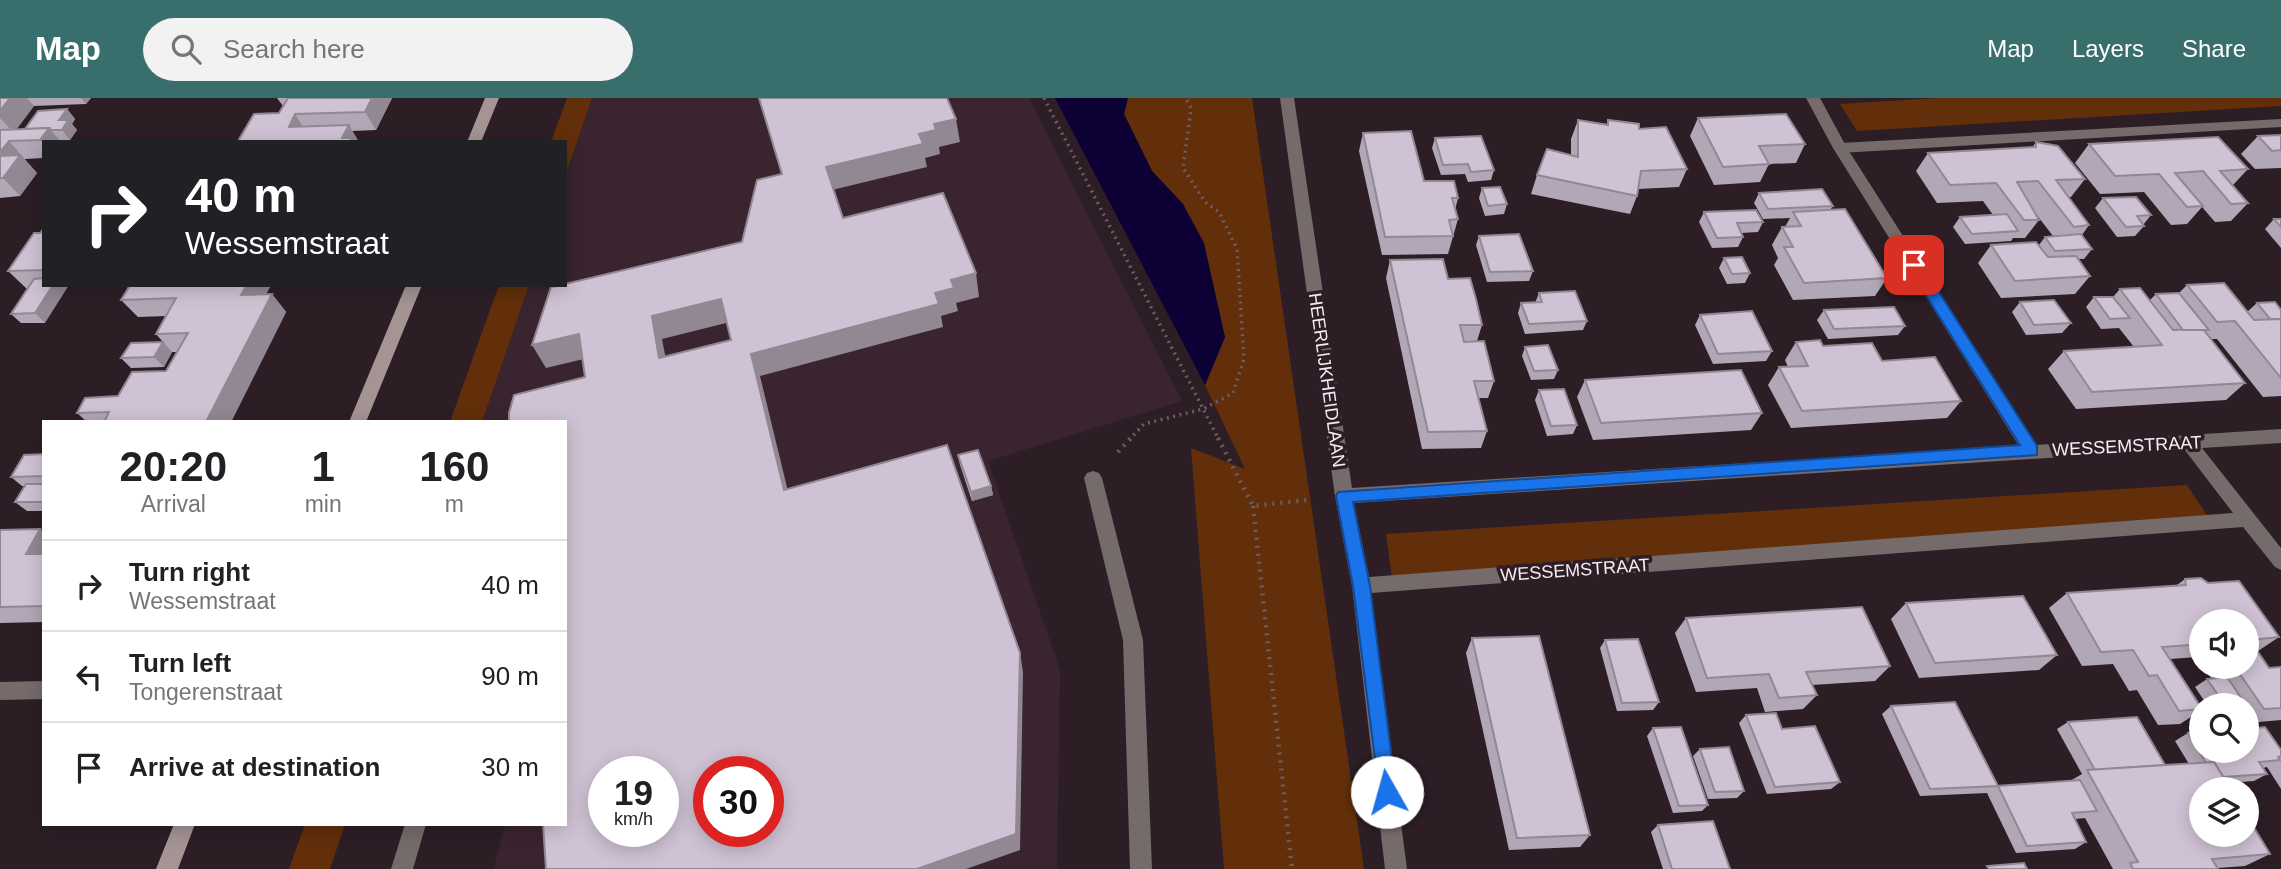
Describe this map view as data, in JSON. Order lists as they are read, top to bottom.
{
  "streets": {
    "street": ["HEERLIJKHEIDLAAN", "WESSEMSTRAAT"]
  },
  "crossings": [
    ["HEERLIJKHEIDLAAN", "WESSEMSTRAAT"]
  ],
  "page": {
    "header": "Map",
    "search": "Search here",
    "nav": ["Map", "Layers", "Share"],
    "turn": ["40 m", "Wessemstraat"],
    "eta": [
      "20:20",
      "Arrival",
      "1",
      "min",
      "160",
      "m"
    ],
    "list": [
      {
        "name": "Turn right",
        "note": "Wessemstraat",
        "value": "40 m"
      },
      {
        "name": "Turn left",
        "note": "Tongerenstraat",
        "value": "90 m"
      },
      {
        "name": "Arrive at destination",
        "value": "30 m"
      }
    ],
    "speed": "19 km/h",
    "limit": "30"
  }
}
